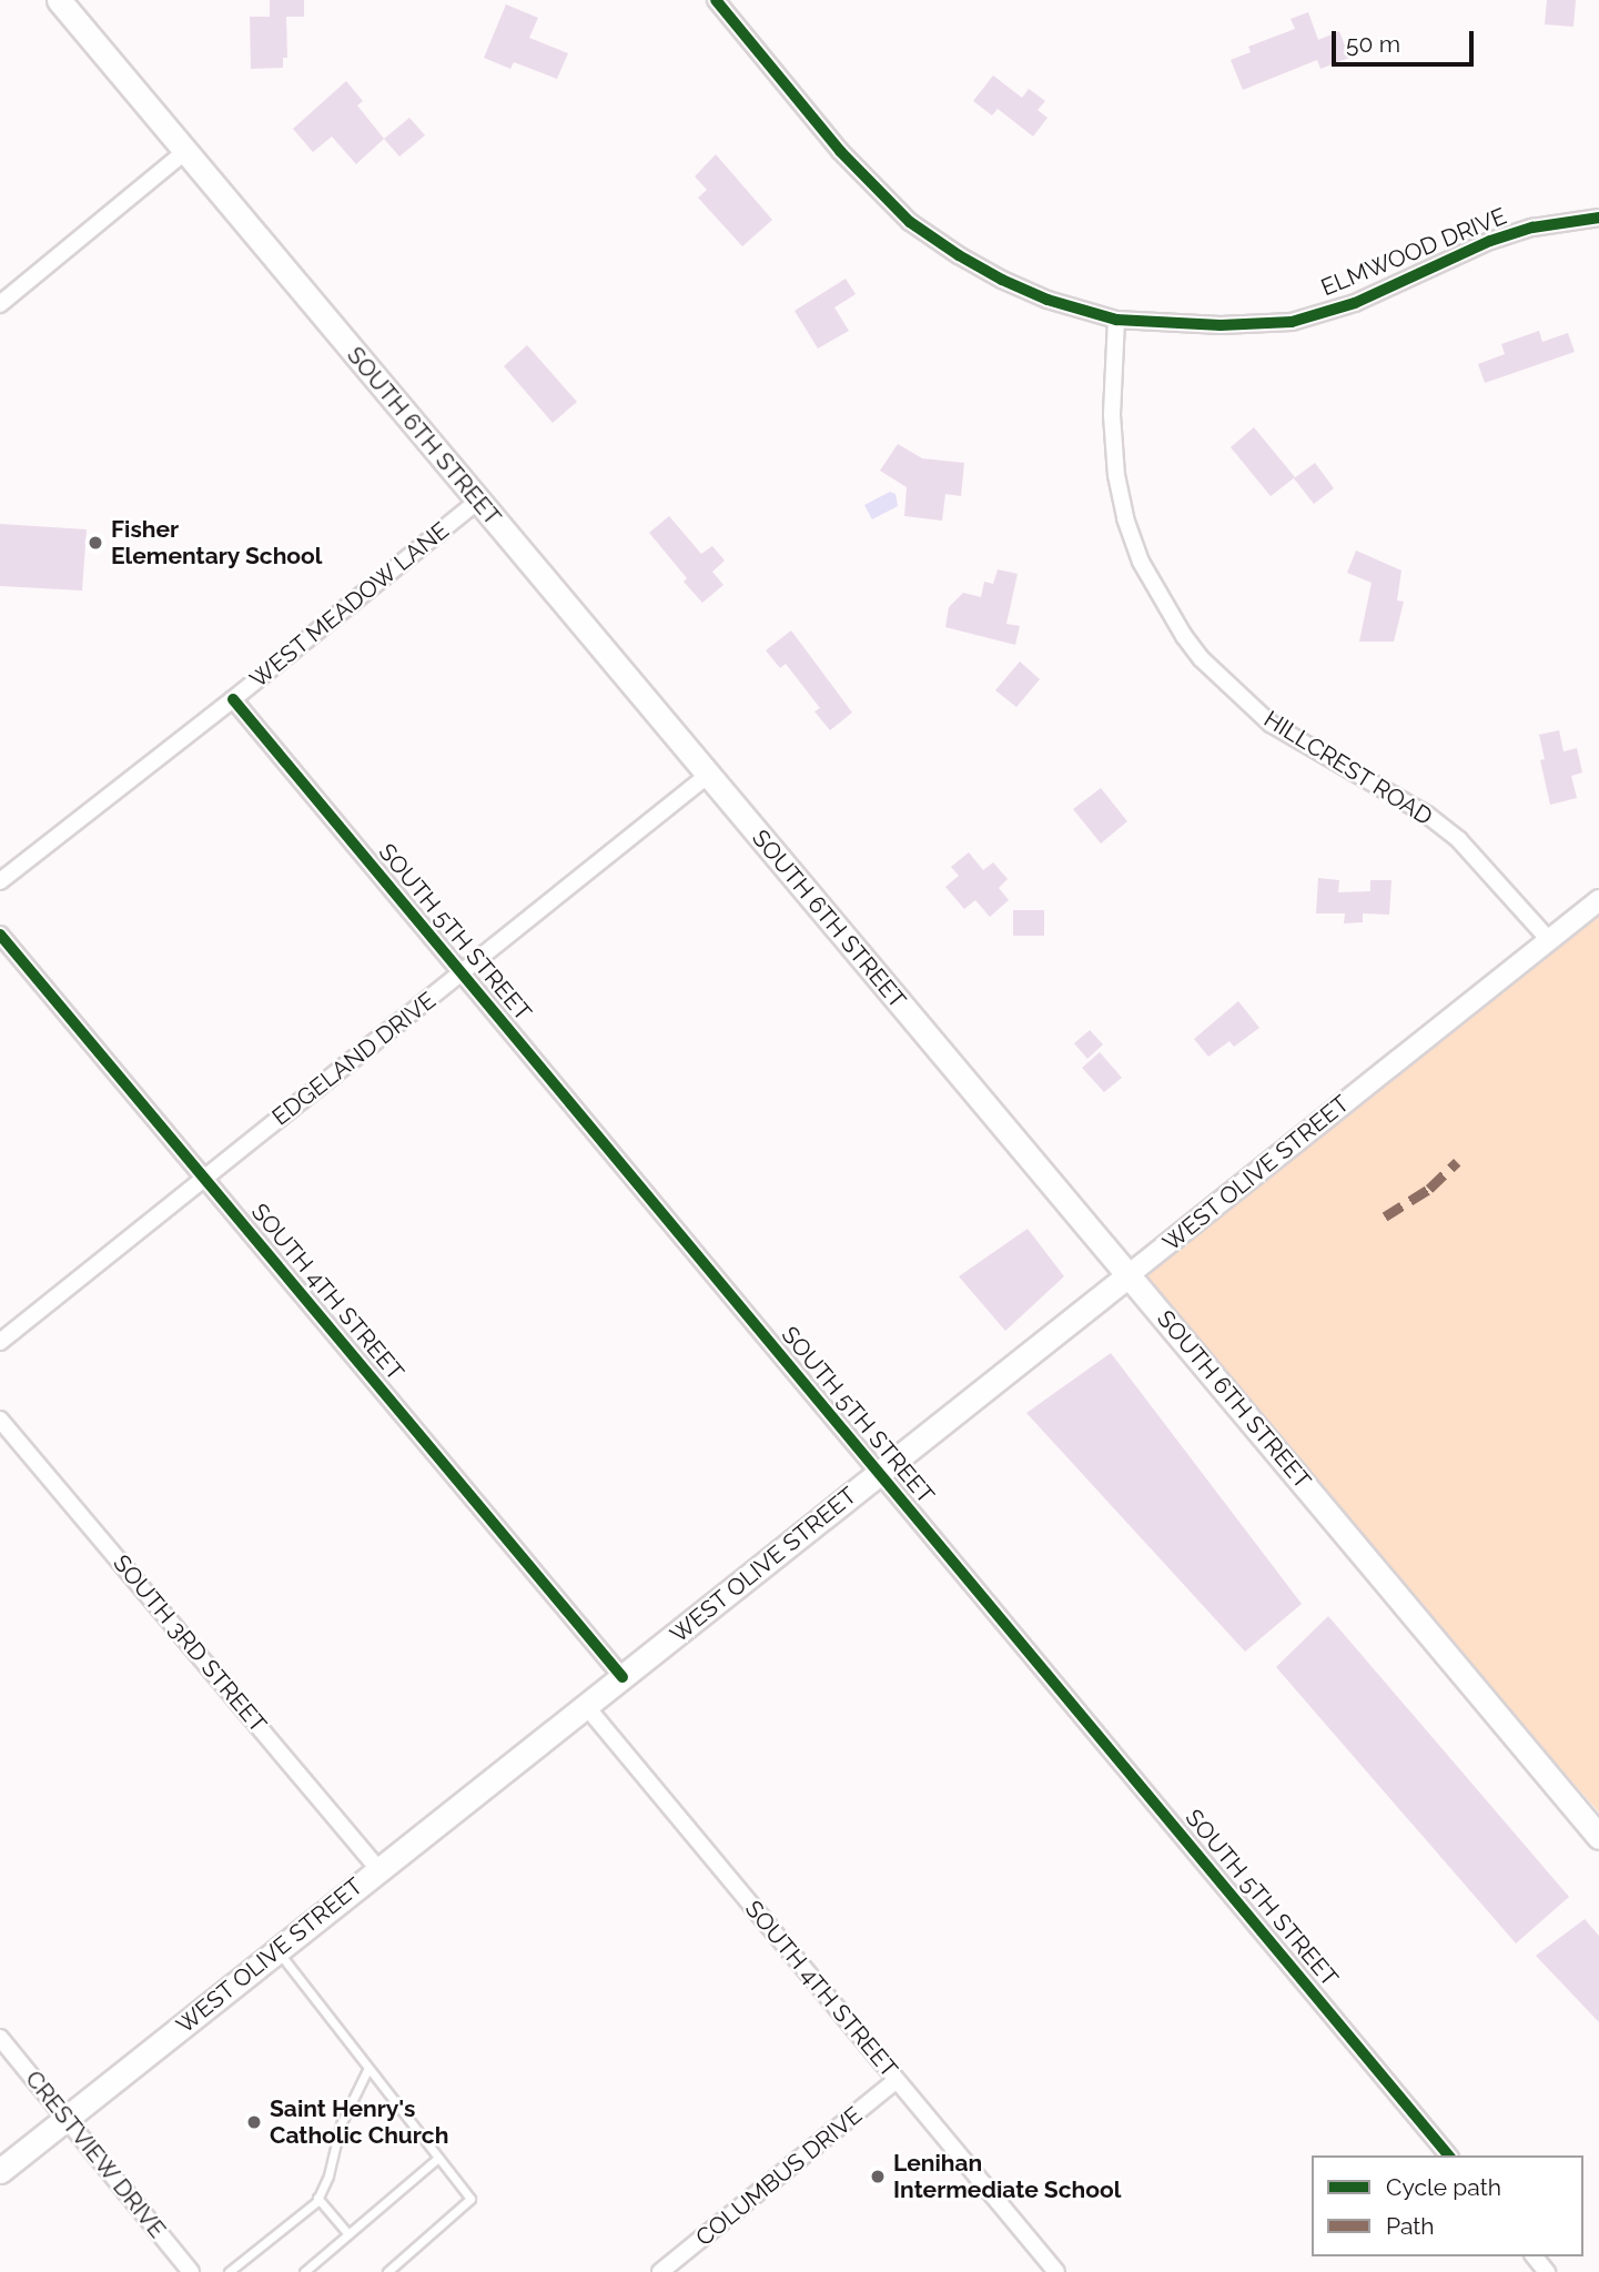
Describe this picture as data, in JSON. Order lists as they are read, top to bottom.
{
  "streets": {
    "main road": ["SOUTH 6TH STREET", "WEST OLIVE STREET"],
    "street": [
      "ELMWOOD DRIVE",
      "WEST MEADOW LANE",
      "HILLCREST ROAD",
      "SOUTH 5TH STREET",
      "EDGELAND DRIVE",
      "SOUTH 4TH STREET",
      "SOUTH 3RD STREET",
      "CRESTVIEW DRIVE",
      "COLUMBUS DRIVE"
    ]
  },
  "crossings": [
    ["ELMWOOD DRIVE", "HILLCREST ROAD"],
    ["SOUTH 6TH STREET", "WEST MEADOW LANE"],
    ["SOUTH 6TH STREET", "EDGELAND DRIVE"],
    ["SOUTH 6TH STREET", "WEST OLIVE STREET"],
    ["WEST MEADOW LANE", "SOUTH 5TH STREET"],
    ["HILLCREST ROAD", "WEST OLIVE STREET"],
    ["SOUTH 5TH STREET", "EDGELAND DRIVE"],
    ["SOUTH 5TH STREET", "WEST OLIVE STREET"],
    ["EDGELAND DRIVE", "SOUTH 4TH STREET"],
    ["WEST OLIVE STREET", "SOUTH 4TH STREET"],
    ["WEST OLIVE STREET", "SOUTH 3RD STREET"],
    ["WEST OLIVE STREET", "CRESTVIEW DRIVE"],
    ["SOUTH 4TH STREET", "COLUMBUS DRIVE"]
  ],
  "places": ["Fisher Elementary School", "Saint Henry's Catholic Church", "Lenihan Intermediate School"],
  "legend": ["Cycle path", "Path"],
  "scale_bar": "50 m"
}
